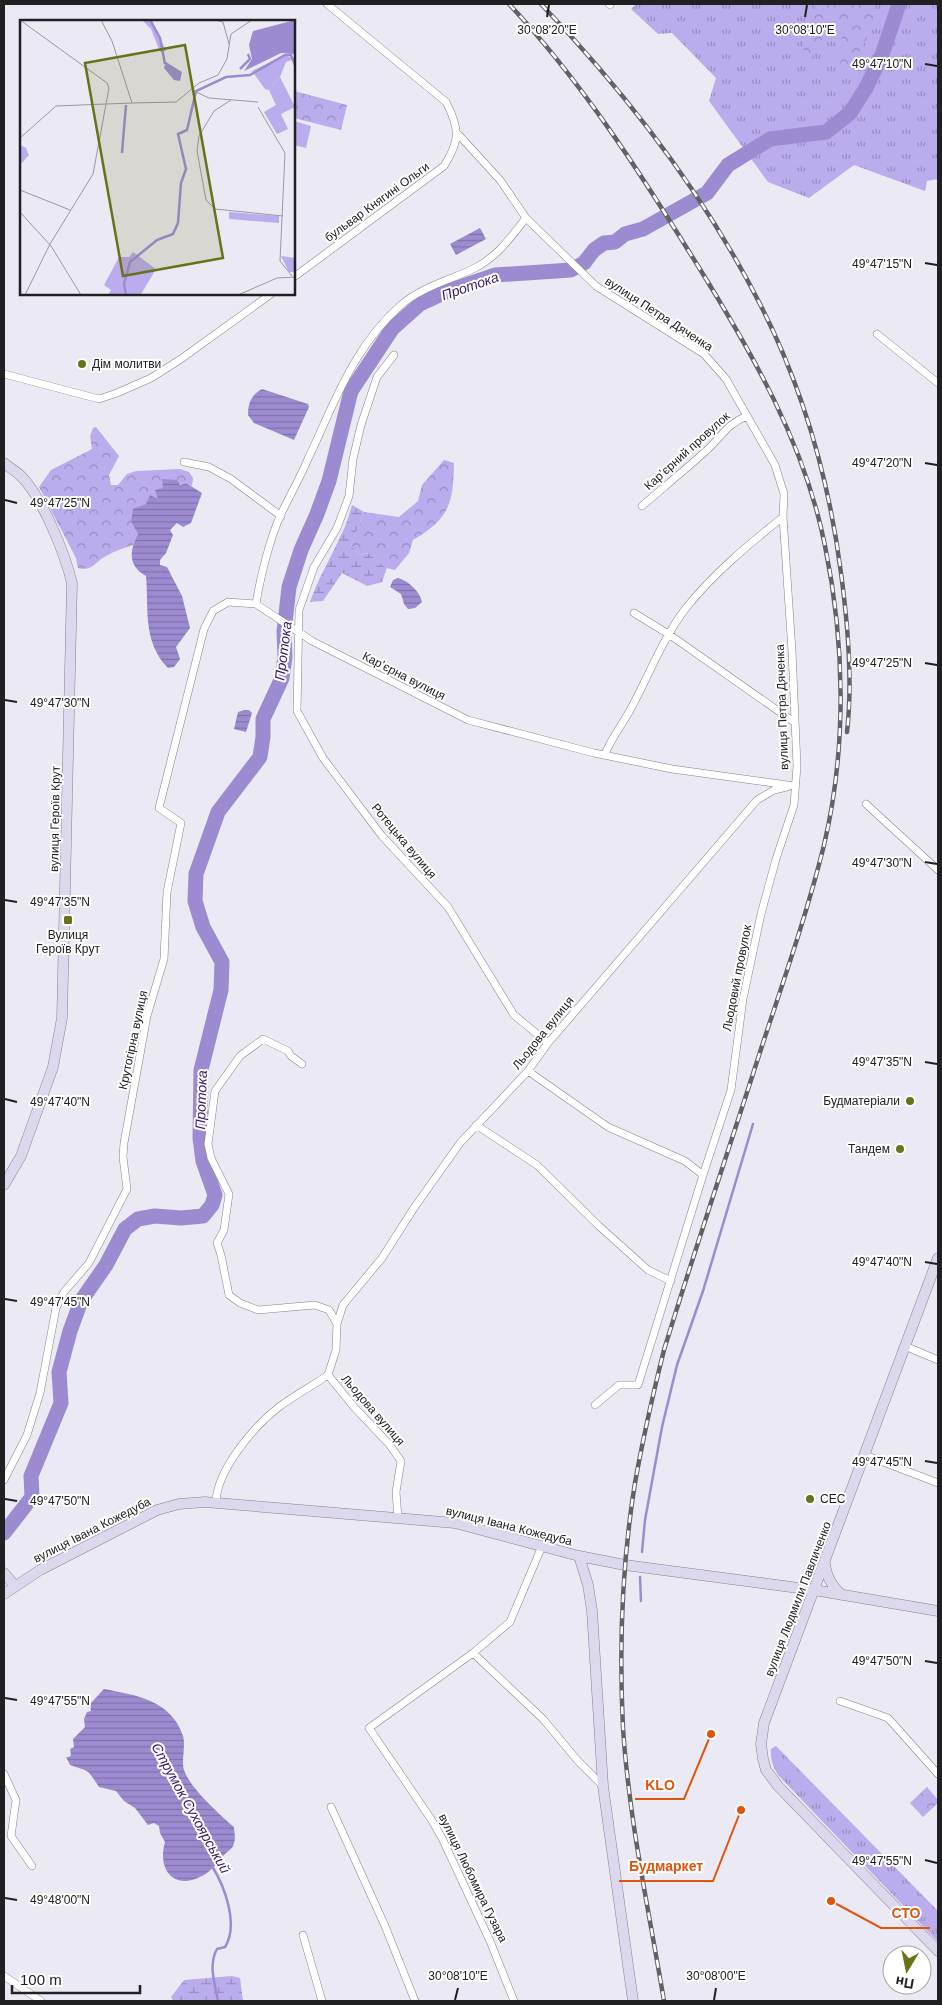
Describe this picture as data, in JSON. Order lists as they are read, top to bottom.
{
  "streets": {
    "street": [
      "бульвар Княгині Ольги",
      "вулиця Петра Дяченка",
      "Карʼєрний провулок",
      "Карʼєрна вулиця",
      "вулиця Героїв Крут",
      "Ротецька вулиця",
      "Льодовий провулок",
      "Льодова вулиця",
      "Крутогірна вулиця",
      "вулиця Івана Кожедуба",
      "вулиця Людмили Павличенко",
      "вулиця Любомира Гузара"
    ]
  },
  "crossings": [
    ["бульвар Княгині Ольги", "вулиця Петра Дяченка"],
    ["вулиця Петра Дяченка", "Карʼєрний провулок"],
    ["вулиця Петра Дяченка", "Карʼєрна вулиця"],
    ["вулиця Петра Дяченка", "Льодовий провулок"],
    ["вулиця Петра Дяченка", "Льодова вулиця"],
    ["Карʼєрна вулиця", "Ротецька вулиця"],
    ["Карʼєрна вулиця", "Льодовий провулок"],
    ["Карʼєрна вулиця", "Льодова вулиця"],
    ["Карʼєрна вулиця", "Крутогірна вулиця"],
    ["Ротецька вулиця", "Льодова вулиця"],
    ["Льодовий провулок", "Льодова вулиця"],
    ["Льодова вулиця", "вулиця Івана Кожедуба"],
    ["вулиця Івана Кожедуба", "вулиця Людмили Павличенко"],
    ["вулиця Івана Кожедуба", "вулиця Любомира Гузара"]
  ],
  "water": ["Протока", "Струмок Сухоярський"],
  "places": {
    "other": [
      "Дім молитви",
      "Будматеріали",
      "Тандем",
      "СЕС",
      "KLO",
      "Будмаркет",
      "СТО"
    ],
    "transit": ["Вулиця Героїв Крут"]
  },
  "scale_bar": "100 m",
  "north": "bottom",
  "coordinates": [
    "30°08'20\"E",
    "30°08'10\"E",
    "49°47'10\"N",
    "49°47'15\"N",
    "49°47'20\"N",
    "49°47'25\"N",
    "49°47'30\"N",
    "49°47'35\"N",
    "49°47'40\"N",
    "49°47'45\"N",
    "49°47'50\"N",
    "49°47'55\"N",
    "49°48'00\"N",
    "30°08'00\"E"
  ]
}
